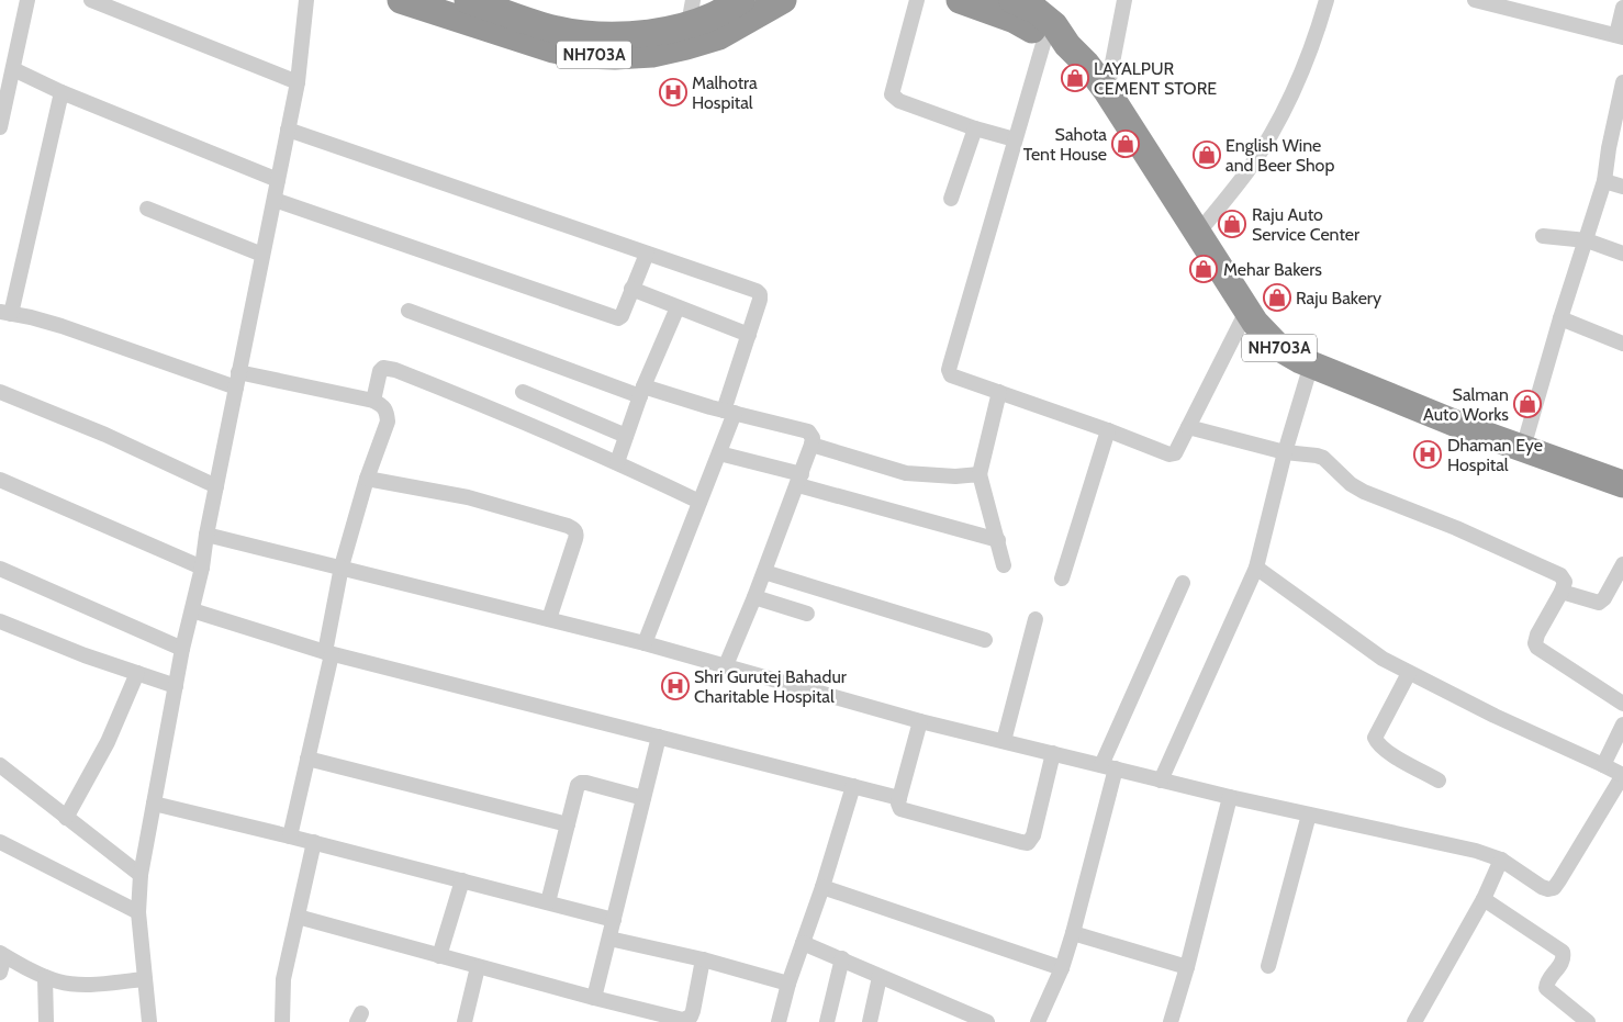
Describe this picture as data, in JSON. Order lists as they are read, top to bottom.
{
  "streets": {
    "highway": ["NH703A"]
  },
  "places": {
    "shop": [
      "LAYALPUR CEMENT STORE",
      "Sahota Tent House",
      "English Wine and Beer Shop",
      "Raju Auto Service Center",
      "Mehar Bakers",
      "Raju Bakery",
      "Salman Auto Works"
    ],
    "hospital": ["Malhotra Hospital", "Dhaman Eye Hospital", "Shri Gurutej Bahadur Charitable Hospital"]
  }
}
